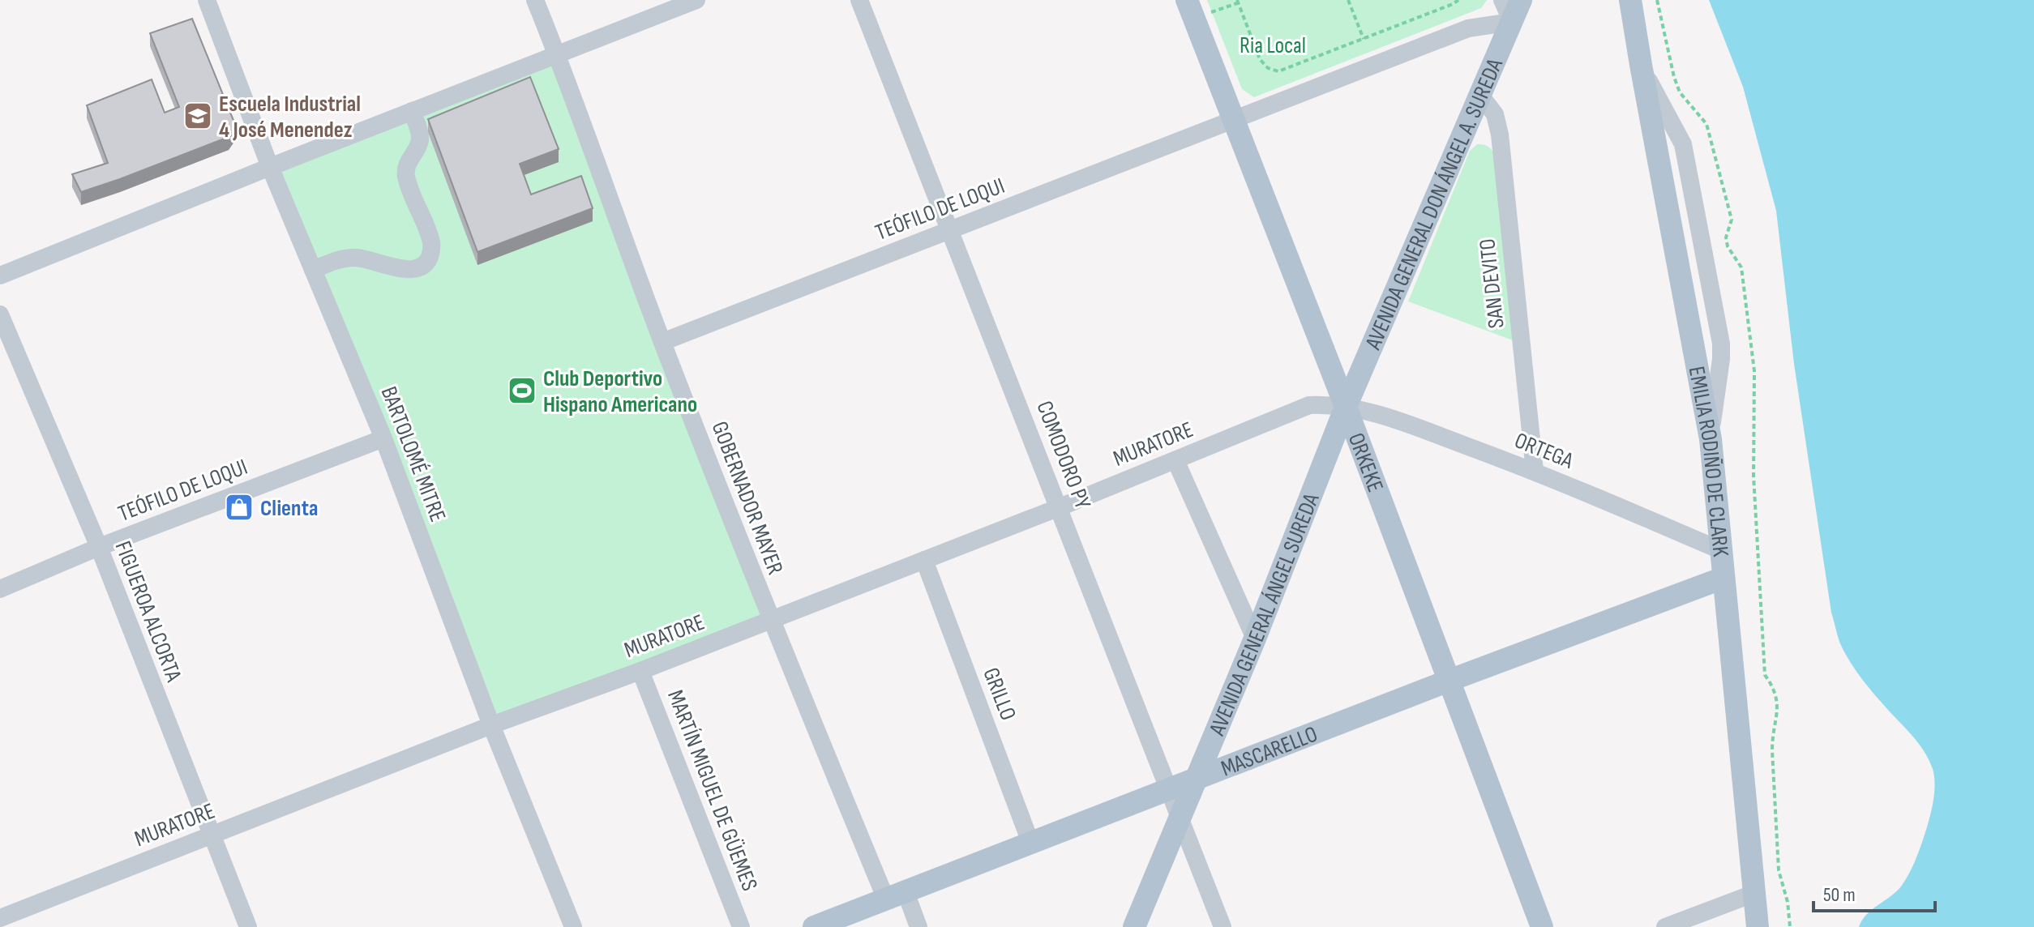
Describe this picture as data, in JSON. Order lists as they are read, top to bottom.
{
  "streets": {
    "main road": [
      "AVENIDA GENERAL DON ÁNGEL A. SUREDA",
      "EMILIA RODIÑO DE CLARK",
      "ORKEKE",
      "AVENIDA GENERAL ÁNGEL SUREDA",
      "MASCARELLO"
    ],
    "street": [
      "TEÓFILO DE LOQUI",
      "SAN DEVITO",
      "MURATORE",
      "ORTEGA",
      "BARTOLOMÉ MITRE",
      "COMODORO PY",
      "GOBERNADOR MAYER",
      "FIGUEROA ALCORTA",
      "GRILLO",
      "MARTÍN MIGUEL DE GÜEMES"
    ]
  },
  "crossings": [
    ["AVENIDA GENERAL DON ÁNGEL A. SUREDA", "TEÓFILO DE LOQUI"],
    ["AVENIDA GENERAL DON ÁNGEL A. SUREDA", "SAN DEVITO"],
    ["AVENIDA GENERAL DON ÁNGEL A. SUREDA", "MURATORE"],
    ["AVENIDA GENERAL DON ÁNGEL A. SUREDA", "ORTEGA"],
    ["AVENIDA GENERAL DON ÁNGEL A. SUREDA", "ORKEKE"],
    ["AVENIDA GENERAL DON ÁNGEL A. SUREDA", "AVENIDA GENERAL ÁNGEL SUREDA"],
    ["TEÓFILO DE LOQUI", "BARTOLOMÉ MITRE"],
    ["TEÓFILO DE LOQUI", "COMODORO PY"],
    ["TEÓFILO DE LOQUI", "ORKEKE"],
    ["TEÓFILO DE LOQUI", "GOBERNADOR MAYER"],
    ["TEÓFILO DE LOQUI", "FIGUEROA ALCORTA"],
    ["SAN DEVITO", "ORTEGA"],
    ["MURATORE", "ORTEGA"],
    ["MURATORE", "BARTOLOMÉ MITRE"],
    ["MURATORE", "COMODORO PY"],
    ["MURATORE", "ORKEKE"],
    ["MURATORE", "GOBERNADOR MAYER"],
    ["MURATORE", "FIGUEROA ALCORTA"],
    ["MURATORE", "AVENIDA GENERAL ÁNGEL SUREDA"],
    ["MURATORE", "GRILLO"],
    ["MURATORE", "MARTÍN MIGUEL DE GÜEMES"],
    ["ORTEGA", "EMILIA RODIÑO DE CLARK"],
    ["ORTEGA", "ORKEKE"],
    ["ORTEGA", "AVENIDA GENERAL ÁNGEL SUREDA"],
    ["COMODORO PY", "AVENIDA GENERAL ÁNGEL SUREDA"],
    ["COMODORO PY", "MASCARELLO"],
    ["EMILIA RODIÑO DE CLARK", "MASCARELLO"],
    ["ORKEKE", "AVENIDA GENERAL ÁNGEL SUREDA"],
    ["ORKEKE", "MASCARELLO"],
    ["GOBERNADOR MAYER", "MASCARELLO"],
    ["AVENIDA GENERAL ÁNGEL SUREDA", "MASCARELLO"],
    ["GRILLO", "MASCARELLO"]
  ],
  "parks": ["Ria Local"],
  "places": {
    "school or university": ["Escuela Industrial 4 José Menendez"],
    "sports": ["Club Deportivo Hispano Americano"],
    "shop": ["Clienta"]
  },
  "scale_bar": "50 m"
}
